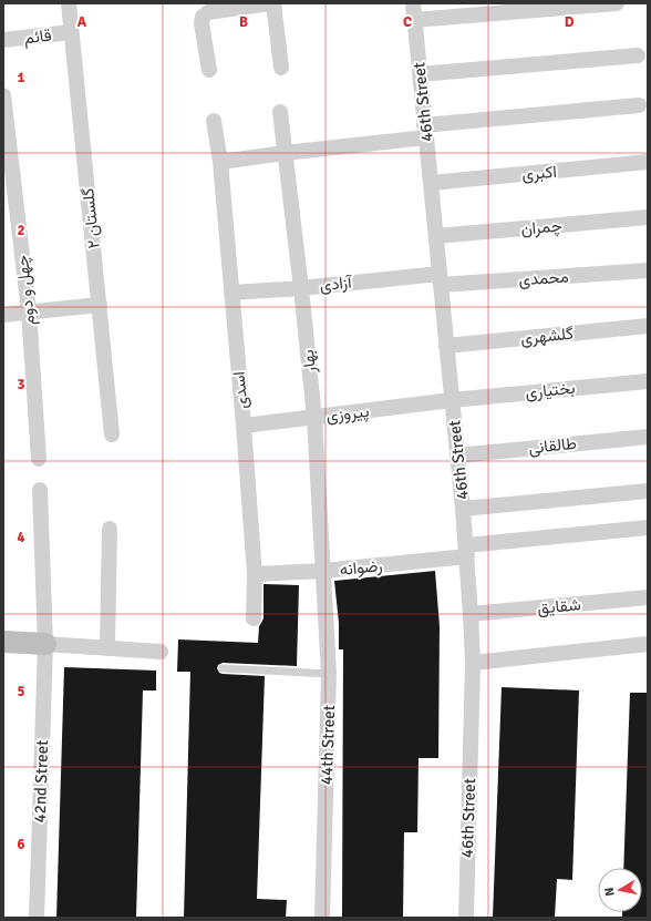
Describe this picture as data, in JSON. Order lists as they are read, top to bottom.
{
  "streets": {
    "street": [
      "قائم",
      "46th Street",
      "اکبری",
      "گلستان ۲",
      "چمران",
      "محمدی",
      "آزادی",
      "چهل و دوم",
      "گلشهری",
      "بهار",
      "اسدی",
      "بختیاری",
      "پیروزی",
      "طالقانی",
      "رضوانه",
      "شقایق",
      "44th Street",
      "42nd Street"
    ]
  },
  "crossings": [
    ["قائم", "گلستان ۲"],
    ["46th Street", "اکبری"],
    ["46th Street", "چمران"],
    ["46th Street", "محمدی"],
    ["46th Street", "آزادی"],
    ["46th Street", "گلشهری"],
    ["46th Street", "بختیاری"],
    ["46th Street", "پیروزی"],
    ["46th Street", "طالقانی"],
    ["46th Street", "رضوانه"],
    ["46th Street", "شقایق"],
    ["محمدی", "آزادی"],
    ["آزادی", "بهار"],
    ["آزادی", "اسدی"],
    ["بهار", "پیروزی"],
    ["بهار", "رضوانه"],
    ["بهار", "44th Street"],
    ["اسدی", "پیروزی"],
    ["اسدی", "رضوانه"],
    ["بختیاری", "پیروزی"],
    ["رضوانه", "44th Street"]
  ],
  "north": "left",
  "grid": {
    "columns": [
      "A",
      "B",
      "C",
      "D"
    ],
    "rows": [
      "1",
      "2",
      "3",
      "4",
      "5",
      "6"
    ]
  }
}
